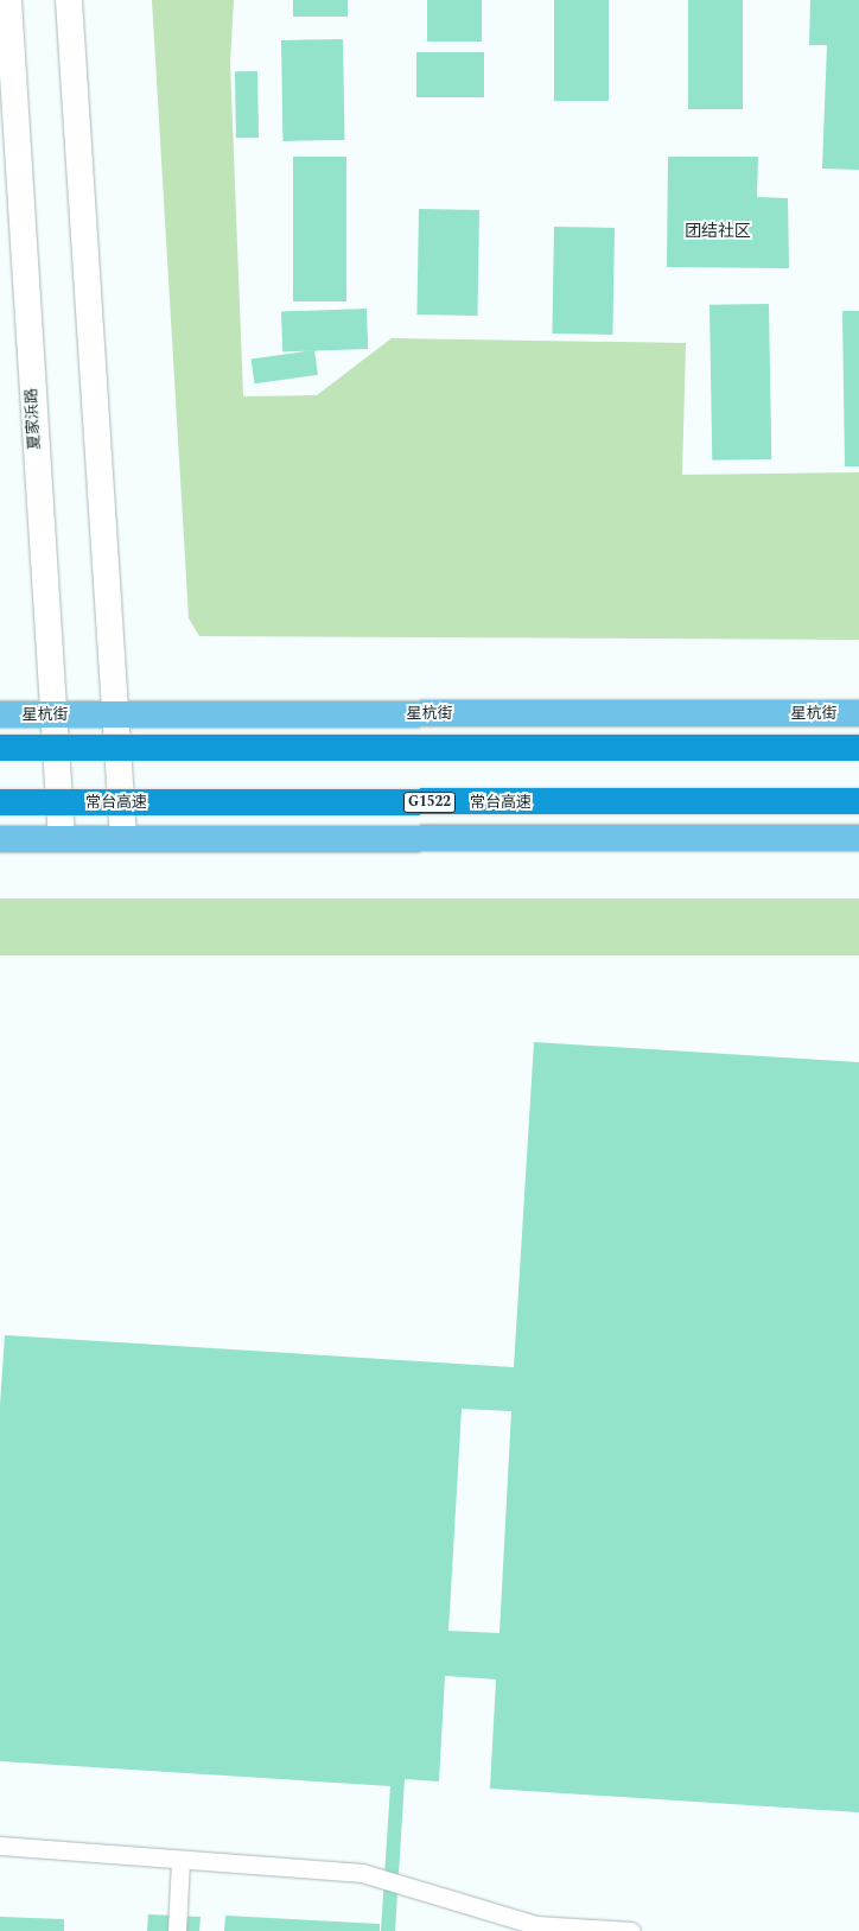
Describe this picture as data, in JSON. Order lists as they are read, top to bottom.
{
  "streets": {
    "highway": ["常台高速", "G1522"],
    "main road": ["夏家浜路", "星杭街"]
  },
  "crossings": [
    ["夏家浜路", "星杭街"]
  ],
  "districts": ["团结社区"]
}
